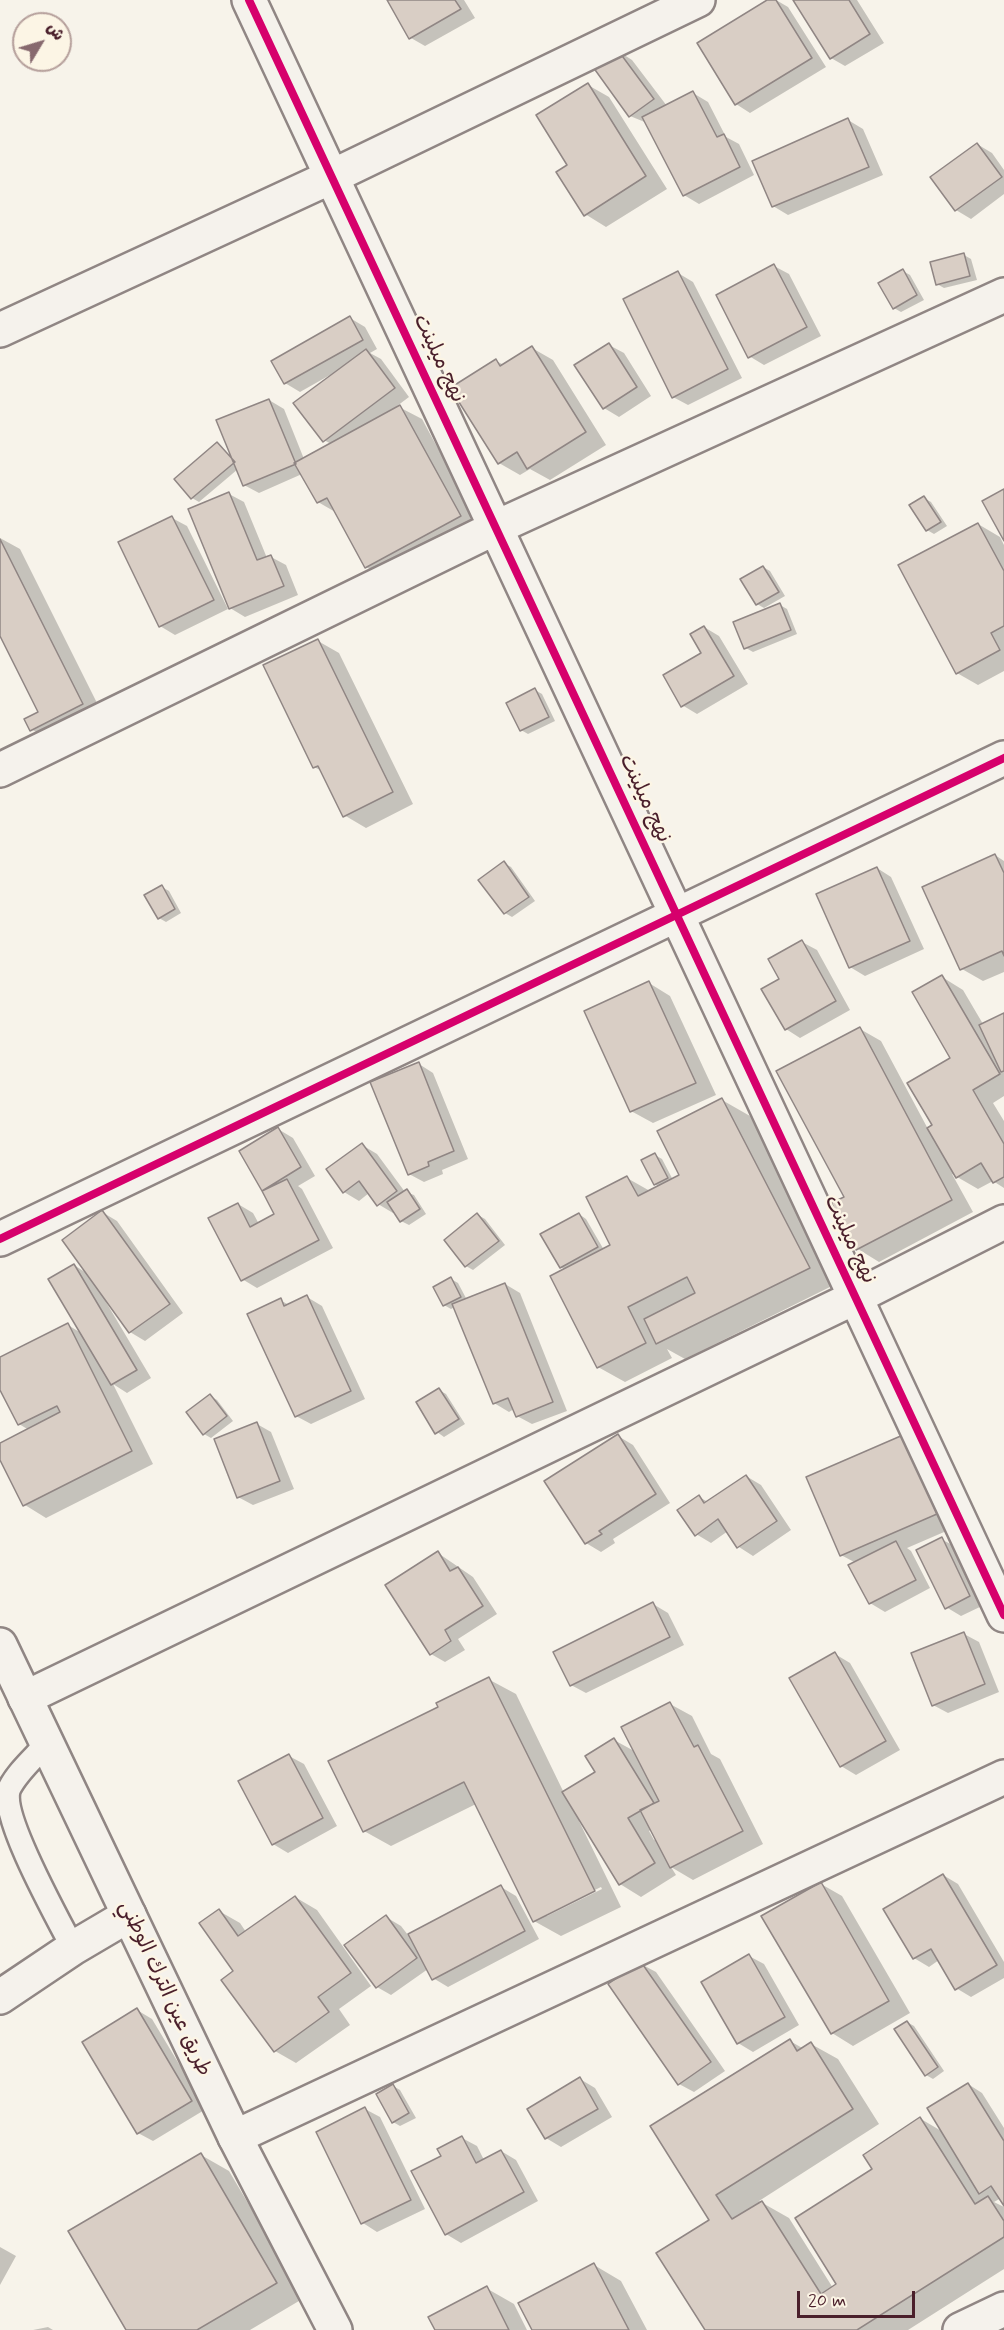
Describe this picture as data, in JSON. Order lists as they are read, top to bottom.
{
  "streets": {
    "street": ["نهج ميلينت", "طريق عين الترك الوطني"]
  },
  "scale_bar": "20 m",
  "north": "top right"
}
